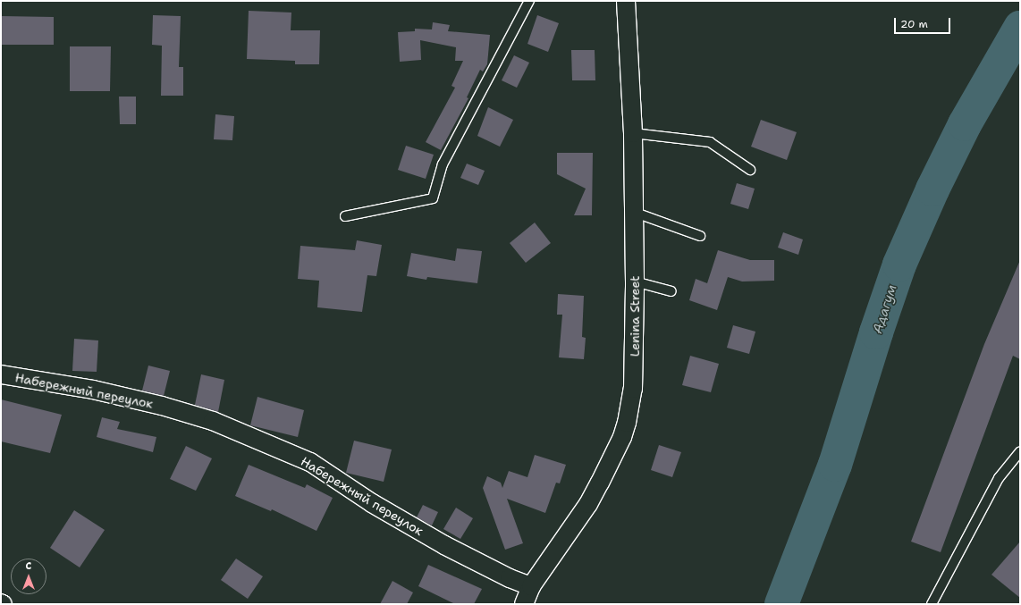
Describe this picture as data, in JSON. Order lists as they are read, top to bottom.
{
  "streets": {
    "street": ["Lenina Street", "Набережный переулок"]
  },
  "crossings": [
    ["Lenina Street", "Набережный переулок"]
  ],
  "water": ["Адагум"],
  "scale_bar": "20 m",
  "north": "top"
}
